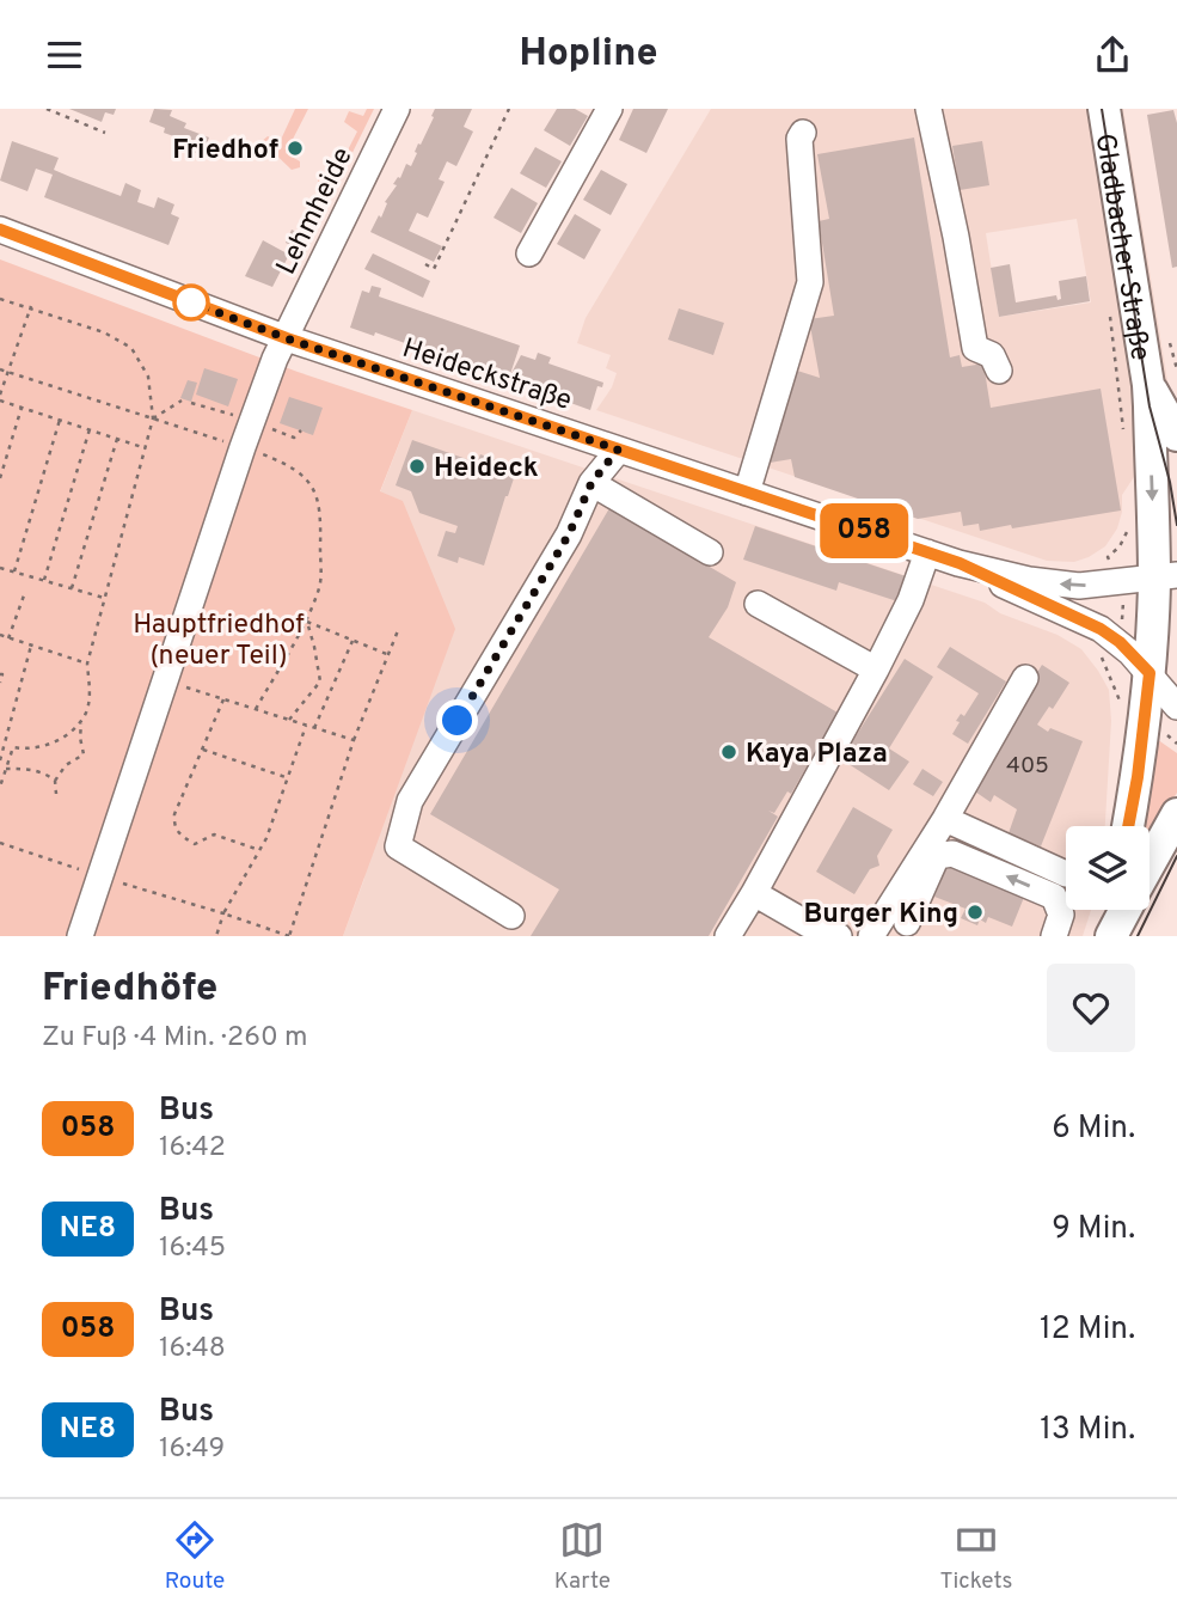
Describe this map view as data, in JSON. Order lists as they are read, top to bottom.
{
  "streets": {
    "main road": ["Gladbacher Straße"],
    "street": ["Lehmheide", "Heideckstraße"]
  },
  "crossings": [
    ["Lehmheide", "Heideckstraße"]
  ],
  "parks": ["Hauptfriedhof (neuer Teil)"],
  "places": [
    "Friedhof",
    "Heideck",
    "Kaya Plaza",
    "Burger King"
  ],
  "lines": ["bus line 058"],
  "house_numbers": ["405"],
  "page": {
    "header": "Hopline",
    "on_map": "058",
    "heading": ["Friedhöfe", "Zu Fuß · 4 Min. · 260 m"],
    "list": [
      {
        "mark": "058",
        "name": "Bus",
        "note": "16:42",
        "value": "6 Min."
      },
      {
        "mark": "NE8",
        "name": "Bus",
        "note": "16:45",
        "value": "9 Min."
      },
      {
        "mark": "058",
        "name": "Bus",
        "note": "16:48",
        "value": "12 Min."
      },
      {
        "mark": "NE8",
        "name": "Bus",
        "note": "16:49",
        "value": "13 Min."
      }
    ],
    "tabs": ["Route", "Karte", "Tickets"]
  }
}
